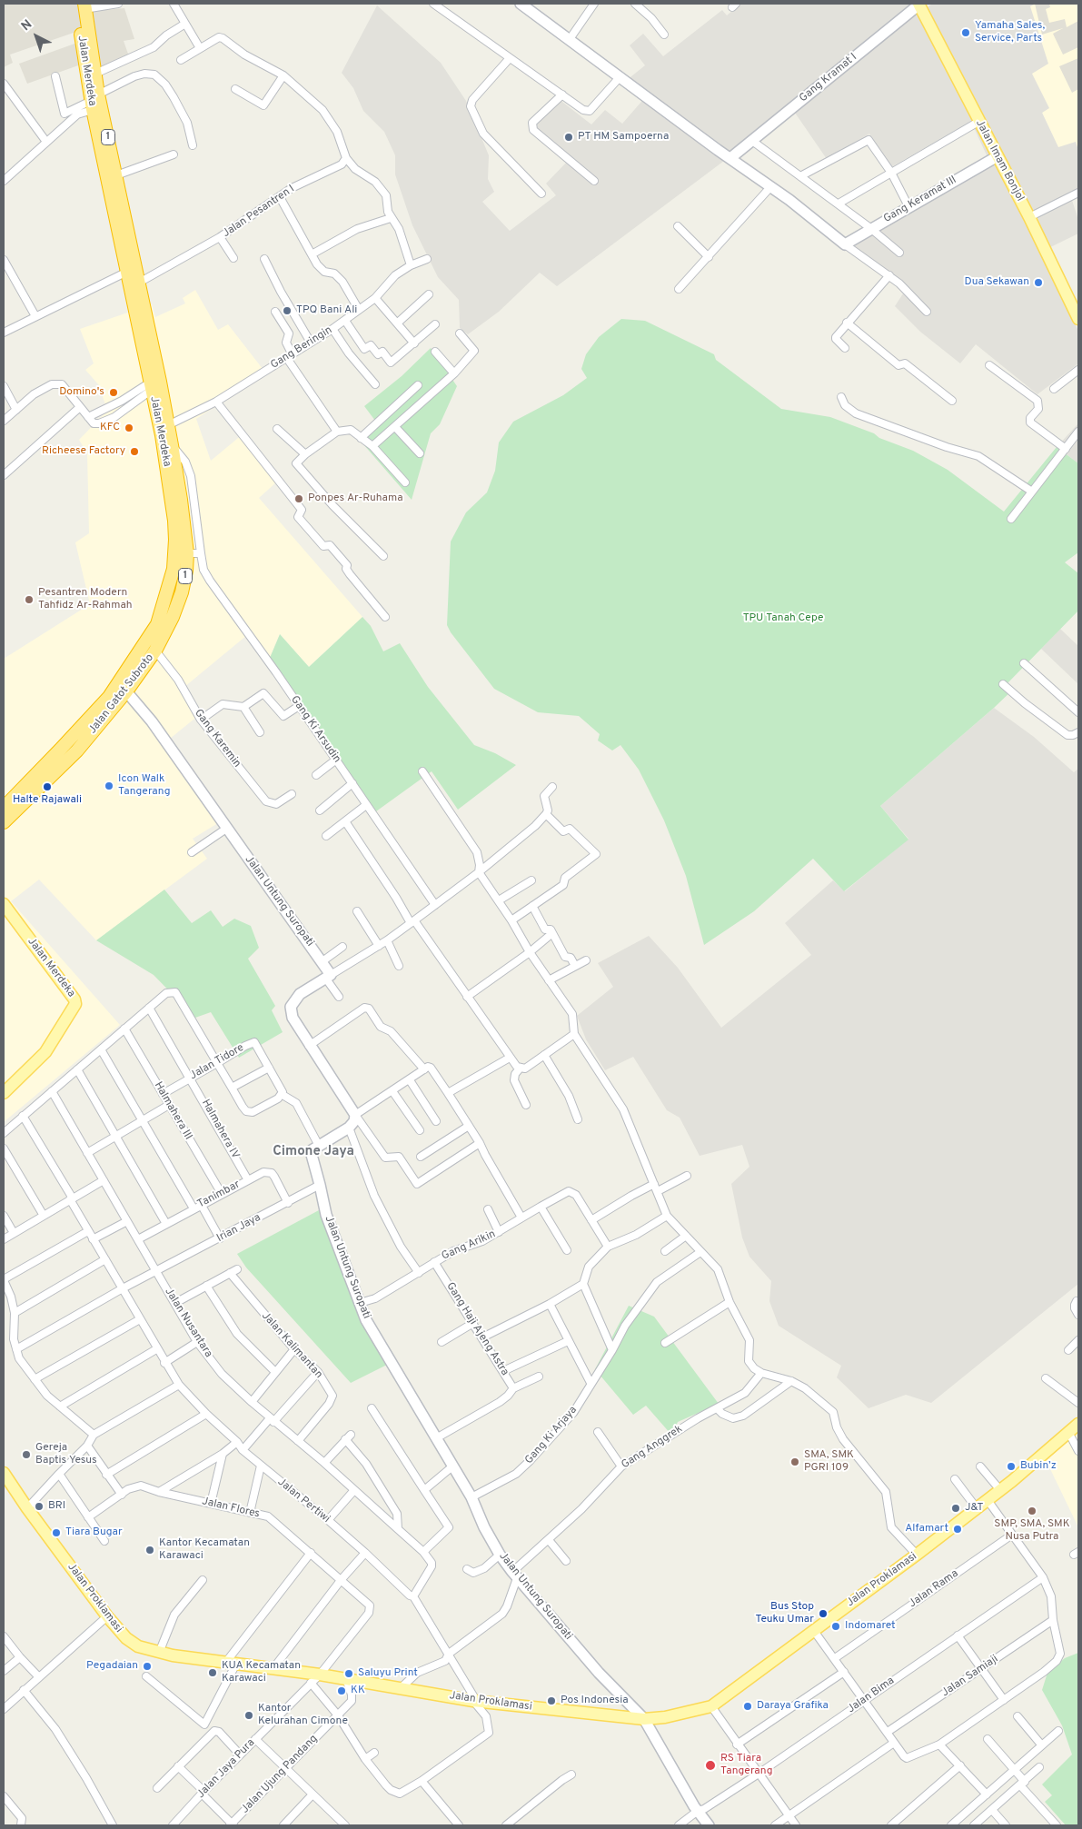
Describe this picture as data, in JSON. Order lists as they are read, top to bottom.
{
  "streets": {
    "highway": ["Jalan Merdeka", "1", "Jalan Gatot Subroto"],
    "main road": ["Jalan Imam Bonjol", "Jalan Proklamasi"],
    "street": [
      "Gang Kramat I",
      "Gang Keramat III",
      "Jalan Pesantren I",
      "Gang Beringin",
      "Gang Ki Arsudin",
      "Gang Karemin",
      "Jalan Untung Suropati",
      "Jalan Tidore",
      "Halmahera III",
      "Halmahera IV",
      "Tanimbar",
      "Irian Jaya",
      "Gang Arikin",
      "Jalan Nusantara",
      "Gang Haji Ajeng Astra",
      "Jalan Kalimantan",
      "Gang Ki Arjaya",
      "Gang Anggrek",
      "Jalan Pertiwi",
      "Jalan Flores",
      "Jalan Rama",
      "Jalan Samiaji",
      "Jalan Bima",
      "Jalan Jaya Pura",
      "Jalan Ujung Pandang"
    ]
  },
  "crossings": [
    ["Jalan Merdeka", "Gang Beringin"],
    ["Jalan Merdeka", "Jalan Gatot Subroto"],
    ["Gang Kramat I", "Jalan Imam Bonjol"],
    ["Jalan Imam Bonjol", "Gang Keramat III"],
    ["Jalan Pesantren I", "Jalan Gatot Subroto"],
    ["Gang Beringin", "Jalan Gatot Subroto"],
    ["Jalan Gatot Subroto", "Gang Ki Arsudin"],
    ["Jalan Gatot Subroto", "Gang Karemin"],
    ["Jalan Gatot Subroto", "Jalan Untung Suropati"],
    ["Jalan Untung Suropati", "Irian Jaya"],
    ["Jalan Untung Suropati", "Gang Arikin"],
    ["Jalan Untung Suropati", "Gang Haji Ajeng Astra"],
    ["Jalan Untung Suropati", "Gang Ki Arjaya"],
    ["Jalan Untung Suropati", "Gang Anggrek"],
    ["Jalan Untung Suropati", "Jalan Proklamasi"],
    ["Jalan Untung Suropati", "Jalan Bima"],
    ["Jalan Tidore", "Halmahera III"],
    ["Jalan Tidore", "Halmahera IV"],
    ["Halmahera III", "Tanimbar"],
    ["Halmahera IV", "Tanimbar"],
    ["Tanimbar", "Irian Jaya"],
    ["Tanimbar", "Jalan Nusantara"],
    ["Irian Jaya", "Jalan Nusantara"],
    ["Irian Jaya", "Jalan Pertiwi"],
    ["Gang Arikin", "Gang Haji Ajeng Astra"],
    ["Jalan Nusantara", "Jalan Kalimantan"],
    ["Jalan Pertiwi", "Jalan Proklamasi"],
    ["Jalan Flores", "Jalan Jaya Pura"],
    ["Jalan Proklamasi", "Jalan Jaya Pura"],
    ["Jalan Proklamasi", "Jalan Ujung Pandang"]
  ],
  "districts": ["Cimone Jaya"],
  "parks": ["TPU Tanah Cepe"],
  "places": [
    "Yamaha Sales, Service, Parts",
    "PT HM Sampoerna",
    "Dua Sekawan",
    "TPQ Bani Ali",
    "Domino's",
    "KFC",
    "Richeese Factory",
    "Ponpes Ar-Ruhama",
    "Pesantren Modern Tahfidz Ar-Rahmah",
    "Icon Walk Tangerang",
    "Halte Rajawali",
    "Gereja Baptis Yesus",
    "SMA, SMK PGRI 109",
    "Bubin’z",
    "BRI",
    "J&T",
    "SMP, SMA, SMK Nusa Putra",
    "Alfamart",
    "Tiara Bugar",
    "Kantor Kecamatan Karawaci",
    "Bus Stop Teuku Umar",
    "Indomaret",
    "Pegadaian",
    "KUA Kecamatan Karawaci",
    "Saluyu Print",
    "KK",
    "Pos Indonesia",
    "Daraya Grafika",
    "Kantor Kelurahan Cimone",
    "RS Tiara Tangerang"
  ],
  "north": "top left"
}
